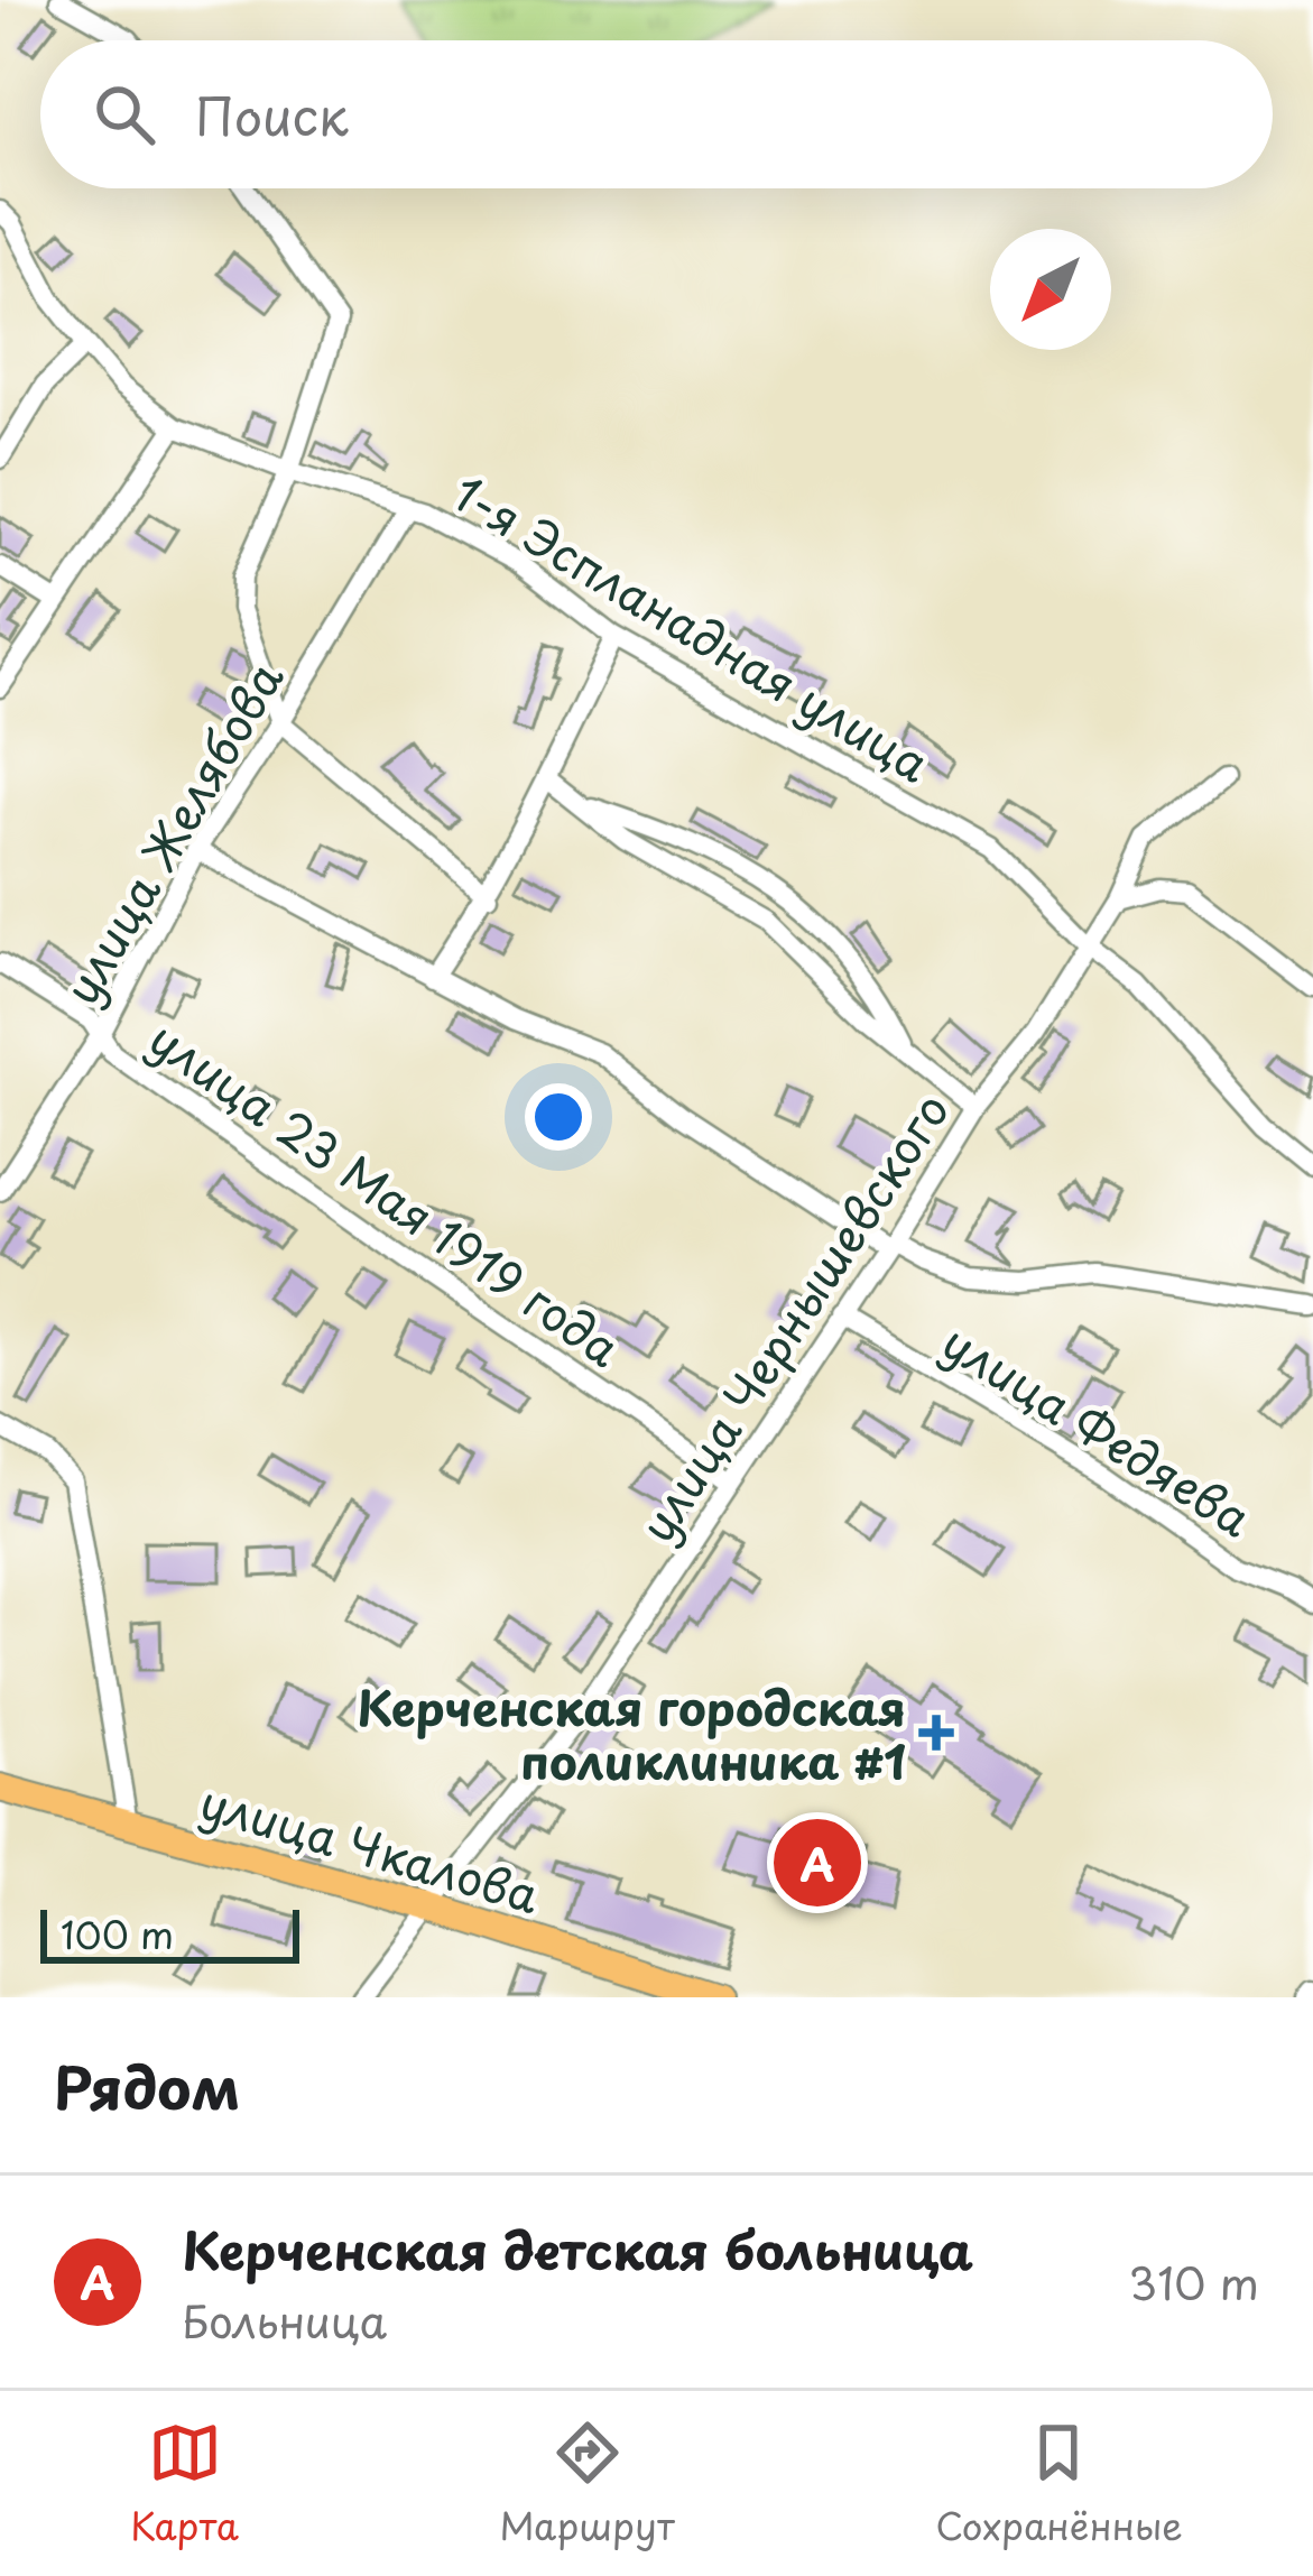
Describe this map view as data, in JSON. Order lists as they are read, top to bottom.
{
  "streets": {
    "main road": ["улица Чкалова"],
    "street": [
      "1-я Эспланадная улица",
      "улица Желябова",
      "улица 23 Мая 1919 года",
      "улица Чернышевского",
      "улица Федяева"
    ]
  },
  "crossings": [
    ["1-я Эспланадная улица", "улица Желябова"],
    ["1-я Эспланадная улица", "улица Чернышевского"],
    ["улица Желябова", "улица 23 Мая 1919 года"],
    ["улица 23 Мая 1919 года", "улица Чернышевского"],
    ["улица Чернышевского", "улица Федяева"],
    ["улица Чернышевского", "улица Чкалова"]
  ],
  "places": {
    "health": ["Керченская городская поликлиника #1"]
  },
  "scale_bar": "100 m",
  "north": "bottom left",
  "page": {
    "search": "Поиск",
    "pins": "A",
    "scale": "100 m",
    "heading": "Рядом",
    "list": [
      {
        "mark": "A",
        "name": "Керченская детская больница",
        "note": "Больница",
        "value": "310 m"
      }
    ],
    "nav": ["Карта", "Маршрут", "Сохранённые"]
  }
}
